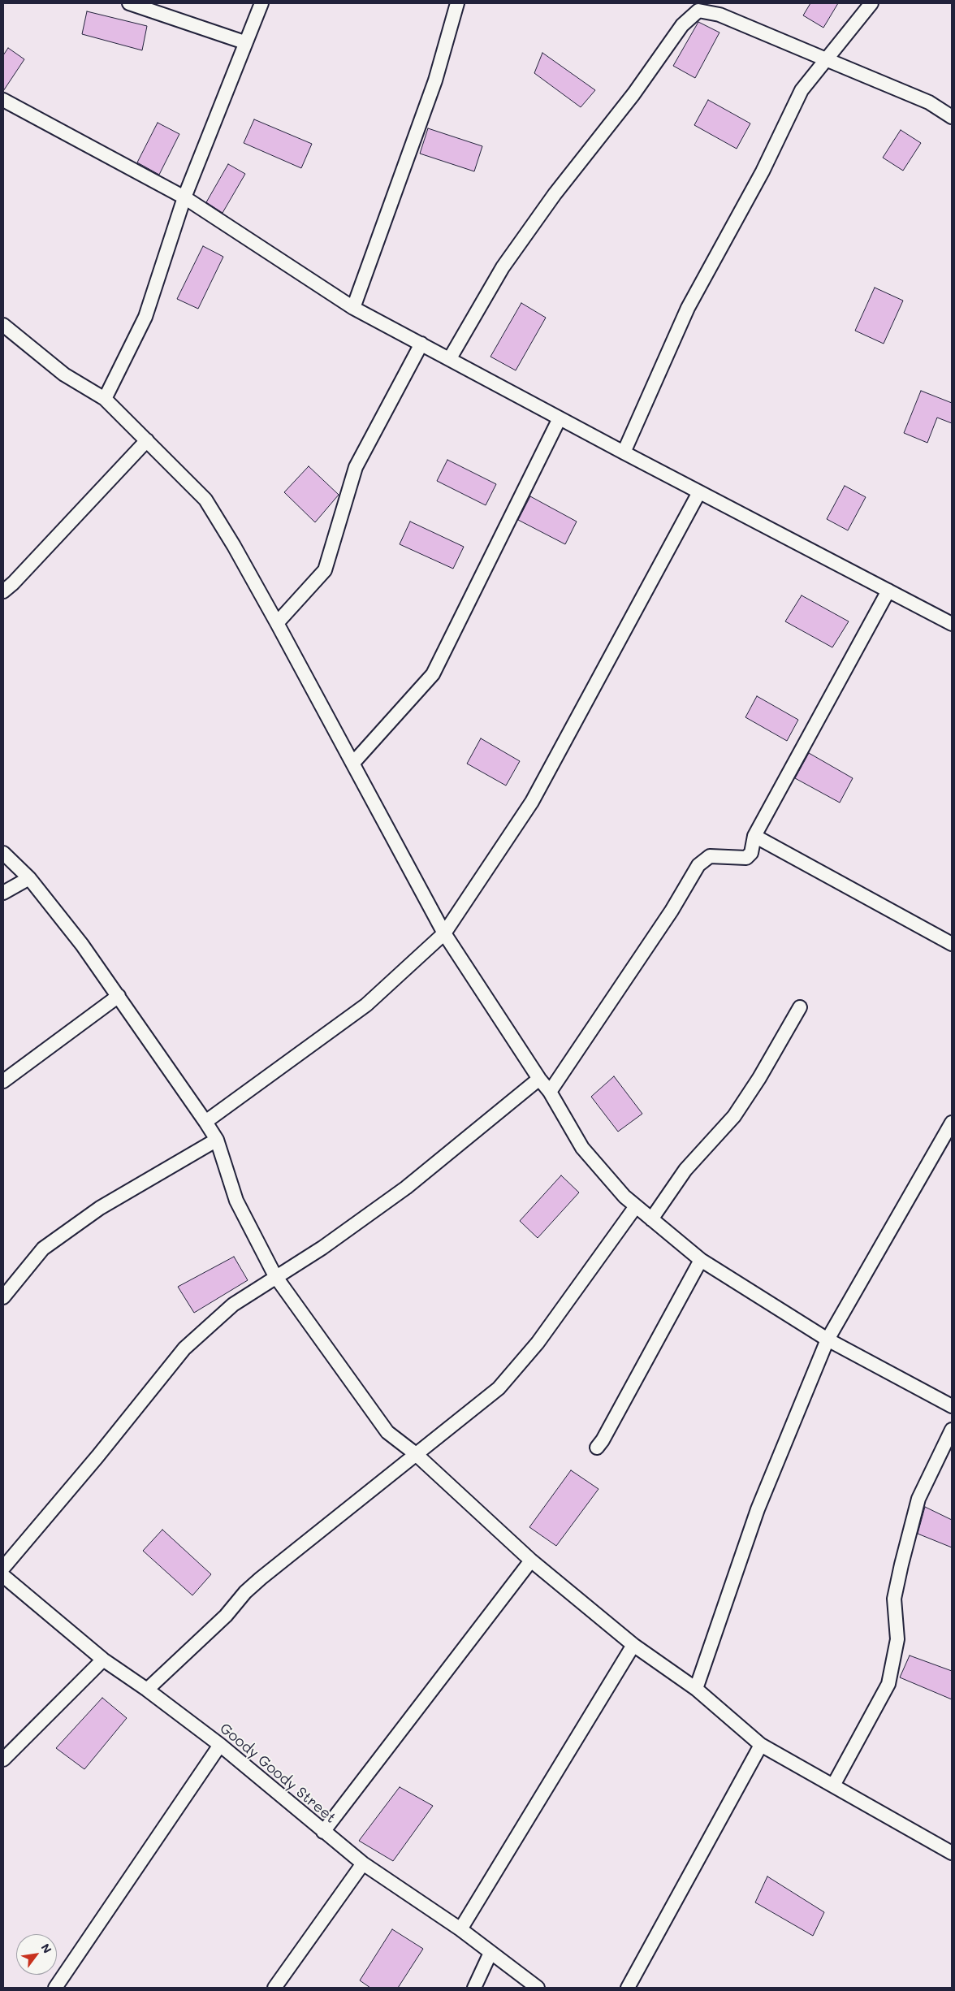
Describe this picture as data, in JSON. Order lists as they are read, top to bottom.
{
  "streets": {
    "street": ["Goody Goody Street"]
  },
  "north": "top right"
}
